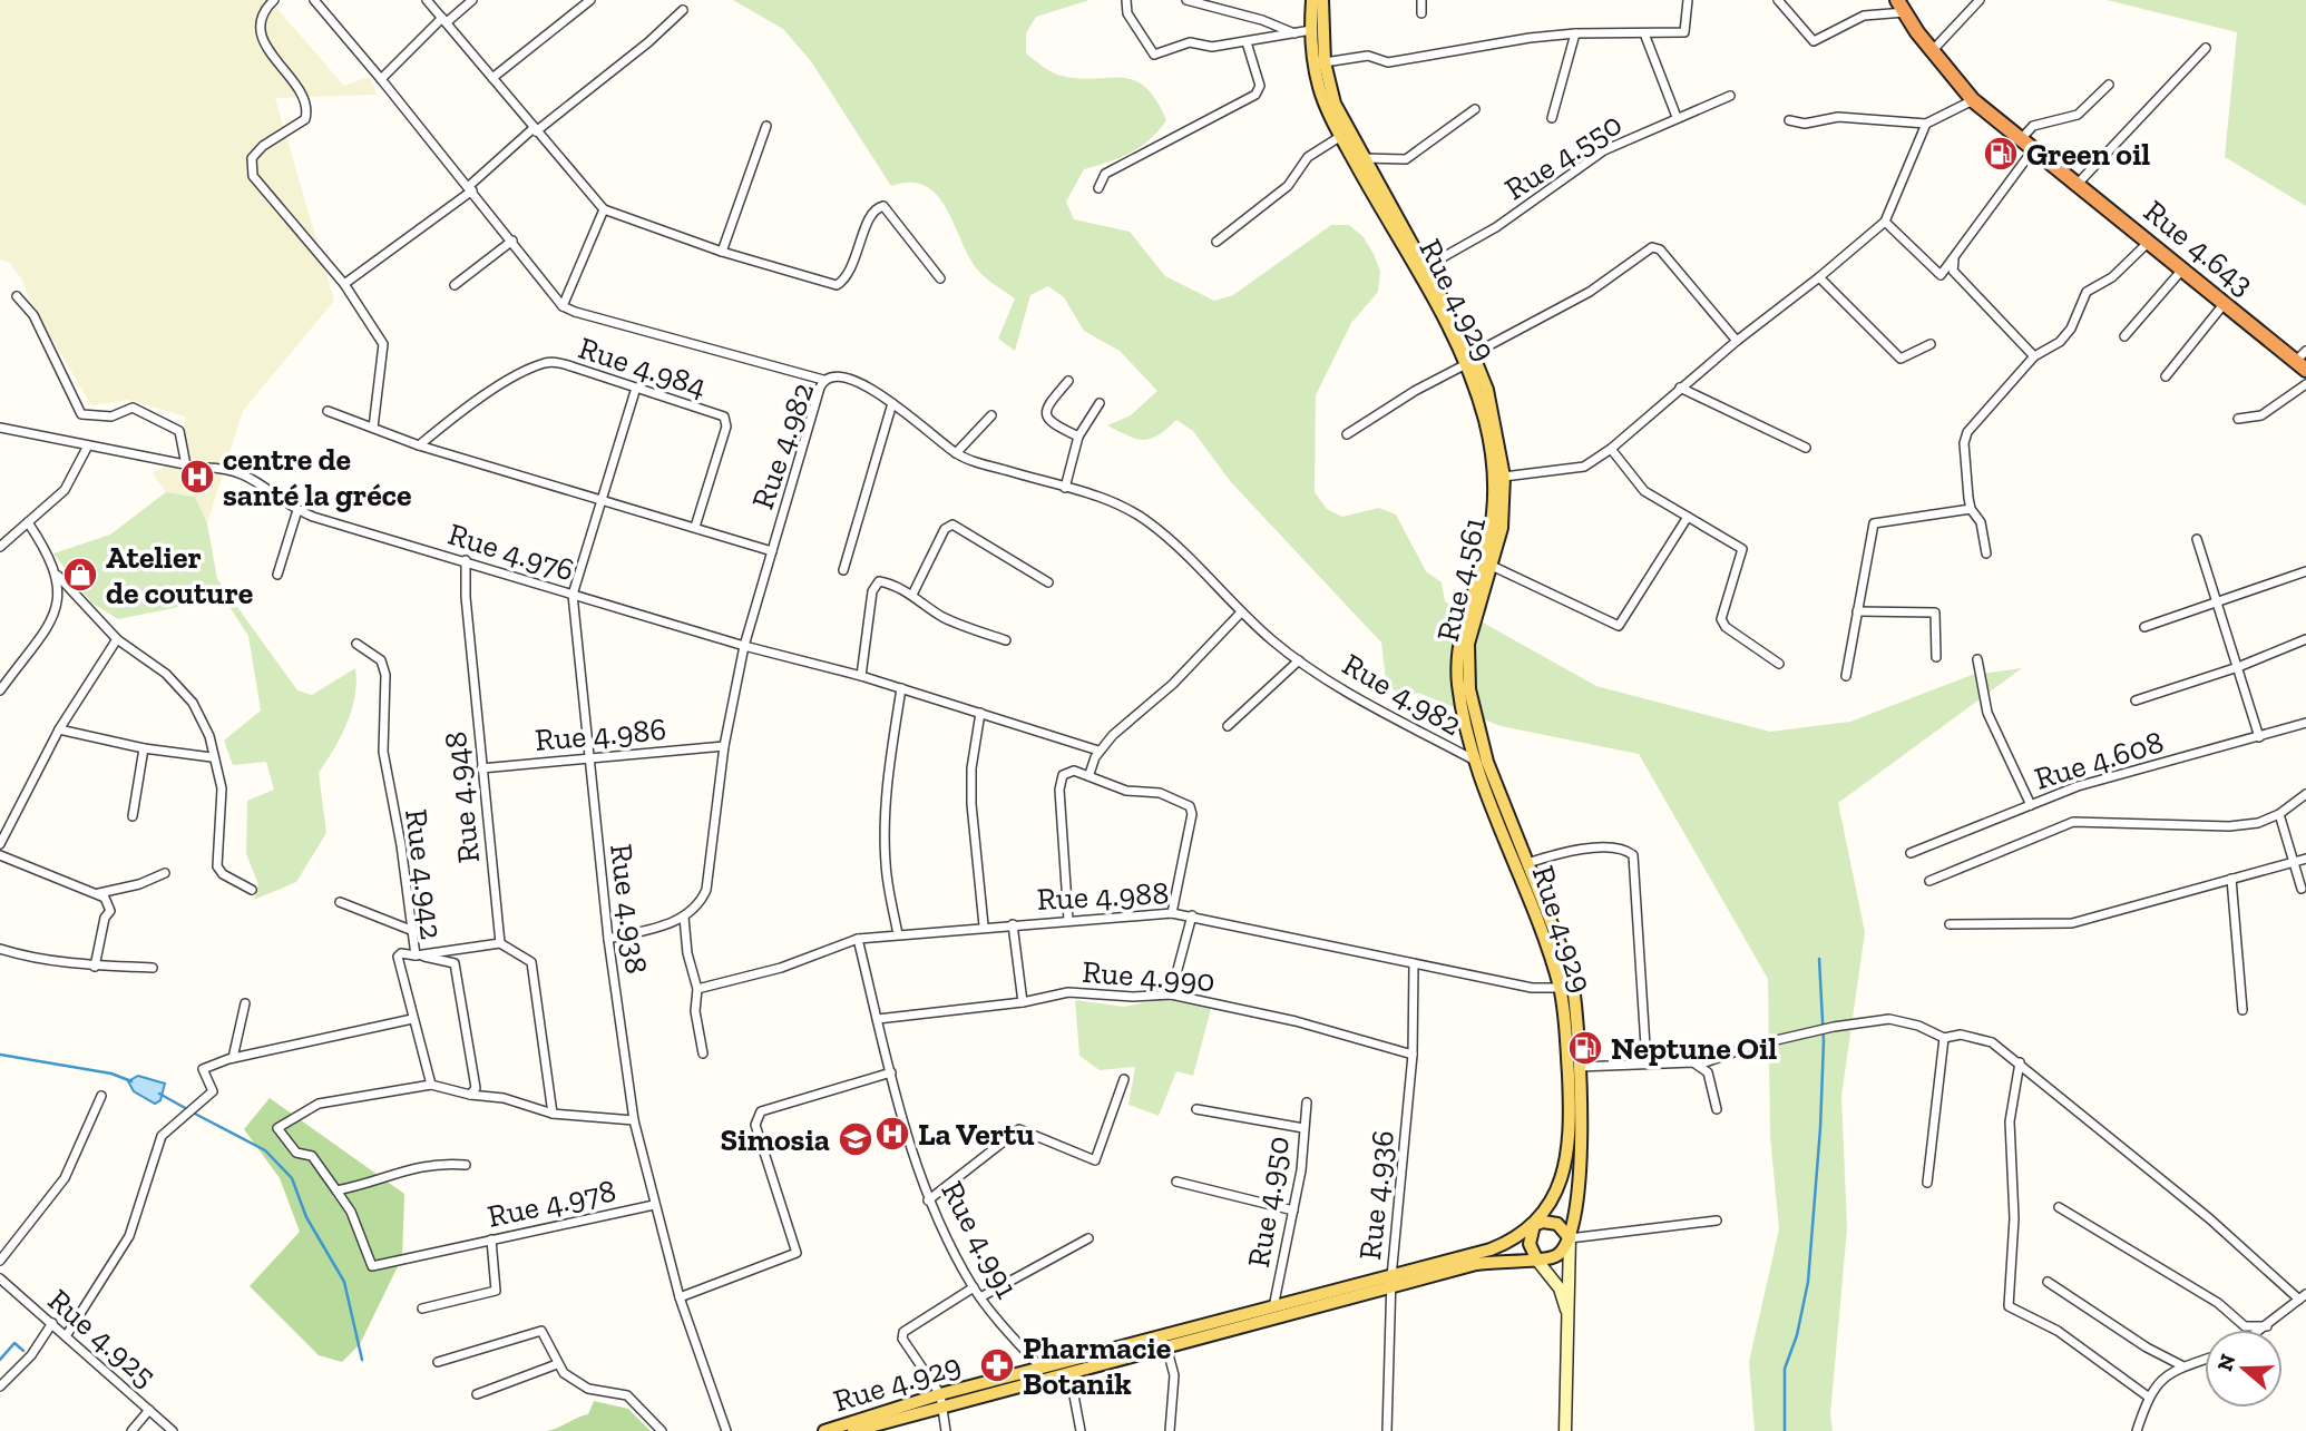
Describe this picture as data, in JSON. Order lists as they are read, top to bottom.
{
  "streets": {
    "highway": ["Rue 4.643"],
    "main road": ["Rue 4.929", "Rue 4.561"],
    "street": [
      "Rue 4.550",
      "Rue 4.984",
      "Rue 4.982",
      "Rue 4.976",
      "Rue 4.986",
      "Rue 4.608",
      "Rue 4.948",
      "Rue 4.942",
      "Rue 4.988",
      "Rue 4.938",
      "Rue 4.990",
      "Rue 4.936",
      "Rue 4.950",
      "Rue 4.978",
      "Rue 4.991",
      "Rue 4.925"
    ]
  },
  "crossings": [
    ["Rue 4.550", "Rue 4.561"],
    ["Rue 4.929", "Rue 4.982"],
    ["Rue 4.929", "Rue 4.561"],
    ["Rue 4.929", "Rue 4.988"],
    ["Rue 4.929", "Rue 4.936"],
    ["Rue 4.929", "Rue 4.950"],
    ["Rue 4.929", "Rue 4.991"],
    ["Rue 4.984", "Rue 4.938"],
    ["Rue 4.982", "Rue 4.976"],
    ["Rue 4.982", "Rue 4.986"],
    ["Rue 4.976", "Rue 4.948"],
    ["Rue 4.976", "Rue 4.938"],
    ["Rue 4.986", "Rue 4.948"],
    ["Rue 4.986", "Rue 4.938"],
    ["Rue 4.988", "Rue 4.936"],
    ["Rue 4.988", "Rue 4.991"],
    ["Rue 4.938", "Rue 4.978"],
    ["Rue 4.990", "Rue 4.936"],
    ["Rue 4.990", "Rue 4.991"]
  ],
  "places": {
    "fuel station": ["Green oil", "Neptune Oil"],
    "hospital": ["centre de santé la gréce", "La Vertu"],
    "shop": ["Atelier de couture"],
    "school or university": ["Simosia"],
    "pharmacy": ["Pharmacie Botanik"]
  },
  "north": "left"
}
